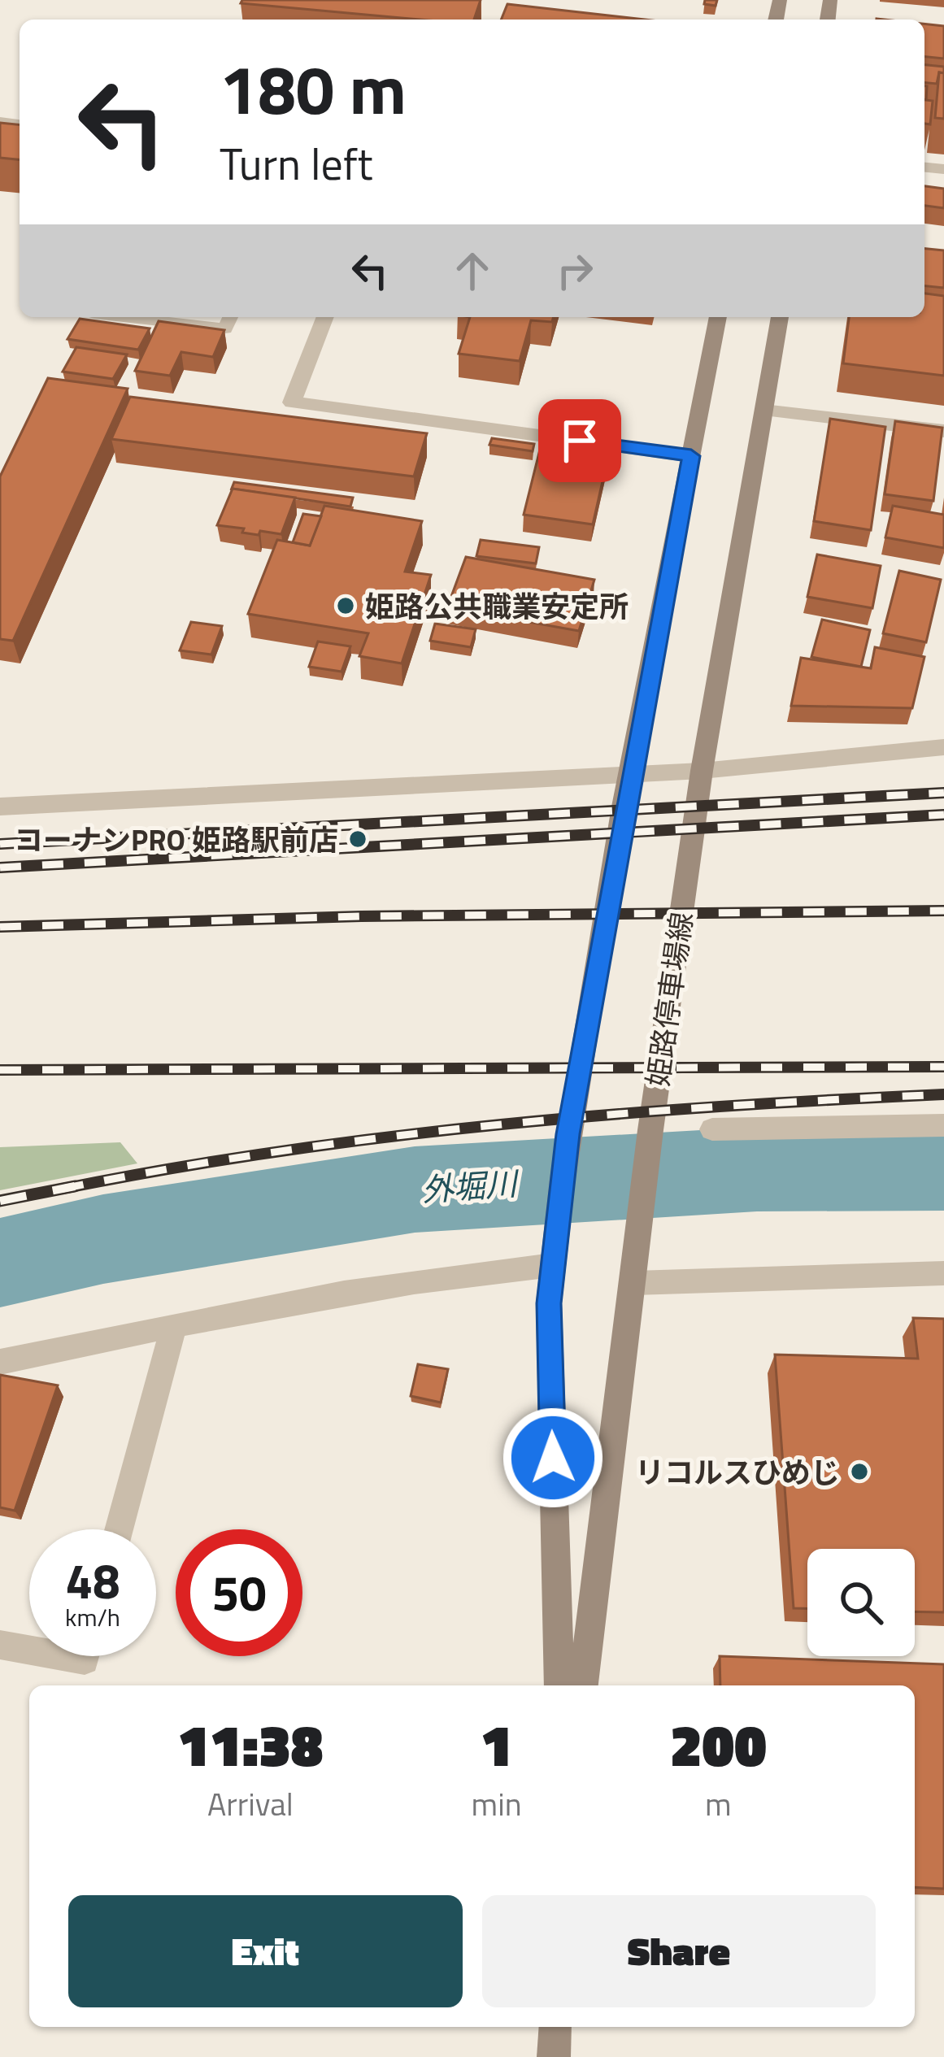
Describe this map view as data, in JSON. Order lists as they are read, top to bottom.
{
  "streets": {
    "main road": ["姫路停車場線"]
  },
  "water": ["外堀川"],
  "places": ["姫路公共職業安定所", "コーナンPRO 姫路駅前店", "リコルスひめじ"],
  "page": {
    "turn": ["180 m", "Turn left"],
    "speed": "48 km/h",
    "limit": "50",
    "eta": [
      "11:38",
      "Arrival",
      "1",
      "min",
      "200",
      "m"
    ],
    "buttons": ["Exit", "Share"]
  }
}
